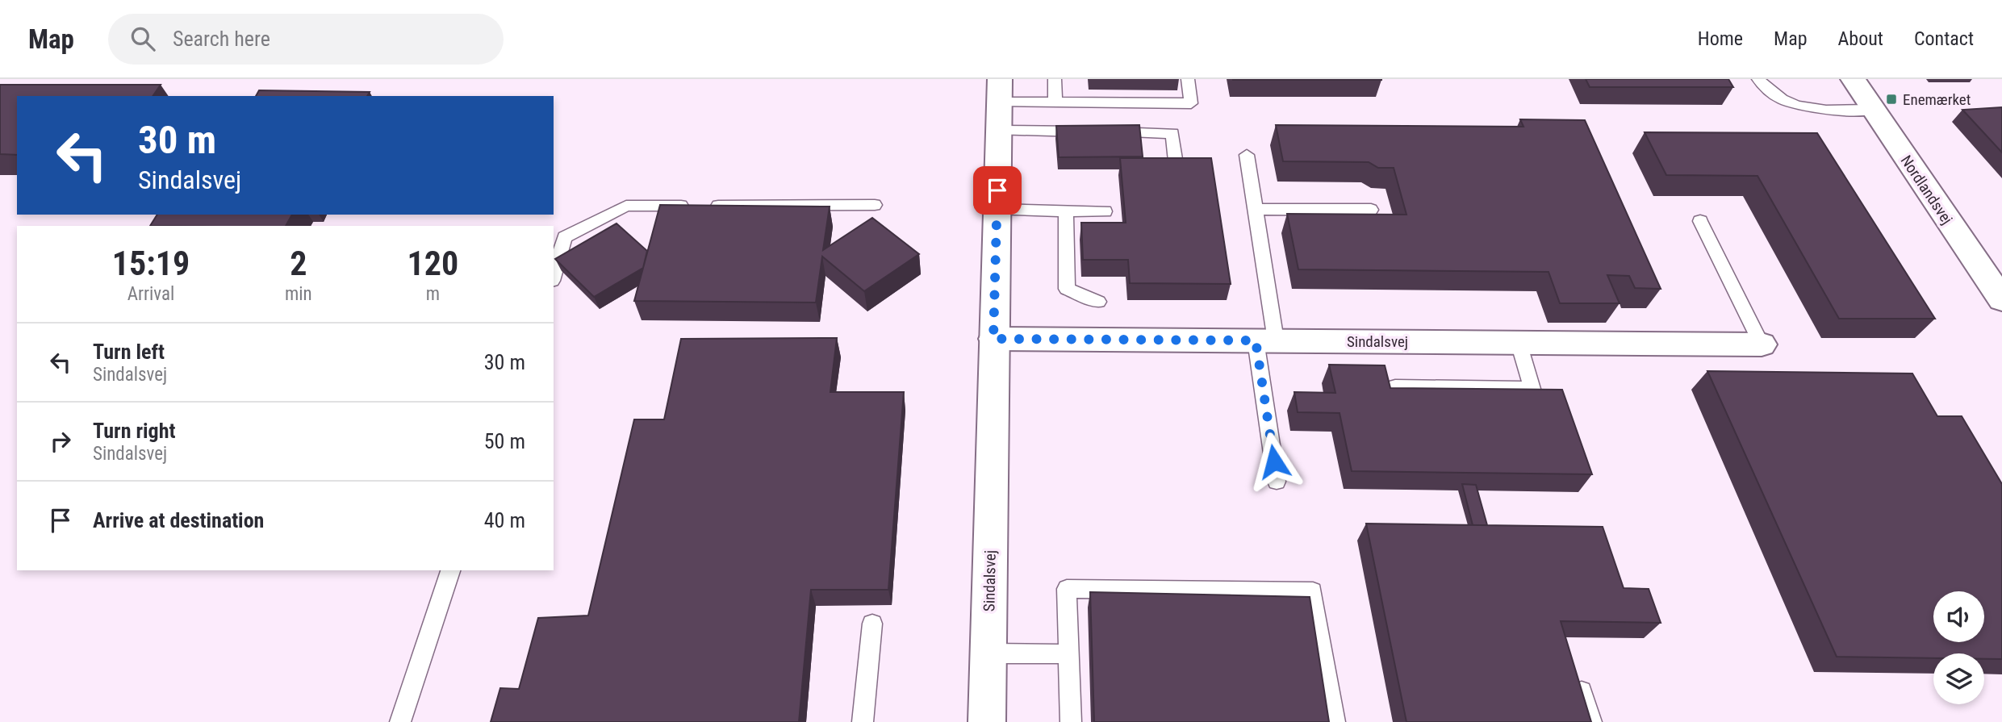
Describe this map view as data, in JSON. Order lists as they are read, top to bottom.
{
  "streets": {
    "street": ["Nordlandsvej", "Sindalsvej"]
  },
  "places": {
    "transit": ["Enemærket"]
  },
  "page": {
    "header": "Map",
    "search": "Search here",
    "nav": [
      "Home",
      "Map",
      "About",
      "Contact"
    ],
    "turn": ["30 m", "Sindalsvej"],
    "eta": [
      "15:19",
      "Arrival",
      "2",
      "min",
      "120",
      "m"
    ],
    "list": [
      {
        "name": "Turn left",
        "note": "Sindalsvej",
        "value": "30 m"
      },
      {
        "name": "Turn right",
        "note": "Sindalsvej",
        "value": "50 m"
      },
      {
        "name": "Arrive at destination",
        "value": "40 m"
      }
    ]
  }
}
